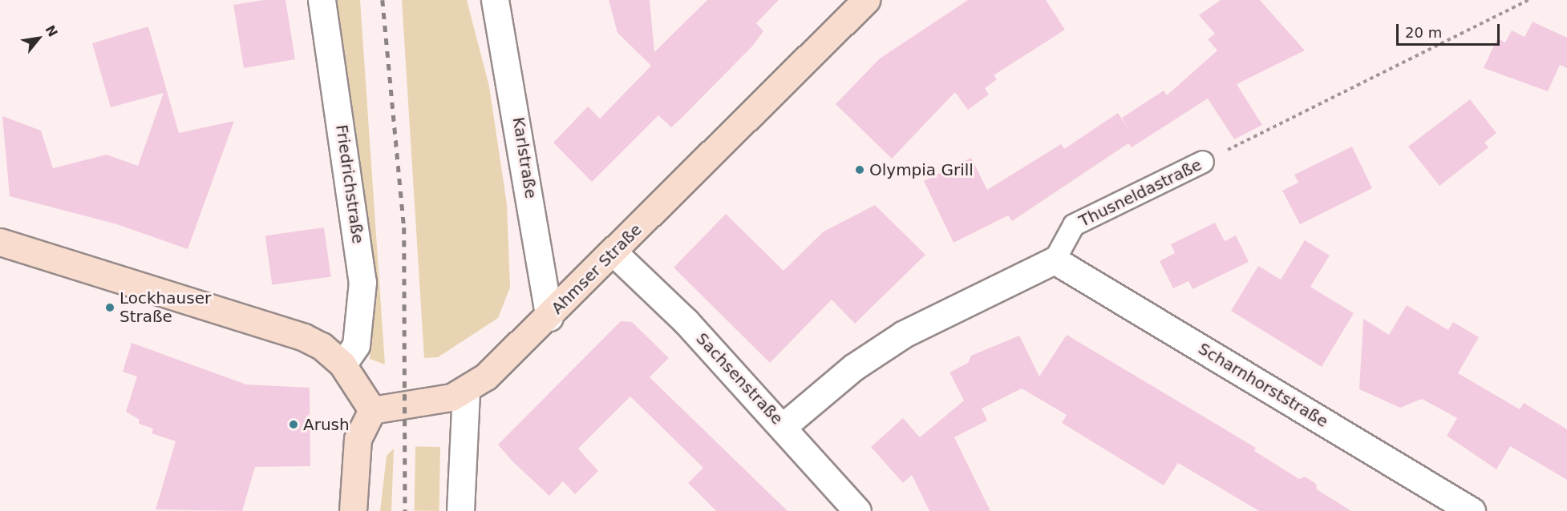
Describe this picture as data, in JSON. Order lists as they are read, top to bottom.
{
  "streets": {
    "street": [
      "Karlstraße",
      "Friedrichstraße",
      "Ahmser Straße",
      "Sachsenstraße",
      "Scharnhorststraße"
    ],
    "lane": ["Thusneldastraße"]
  },
  "crossings": [
    ["Karlstraße", "Ahmser Straße"],
    ["Thusneldastraße", "Scharnhorststraße"],
    ["Ahmser Straße", "Sachsenstraße"]
  ],
  "places": ["Olympia Grill", "Lockhauser Straße", "Arush"],
  "scale_bar": "20 m",
  "north": "top right"
}
